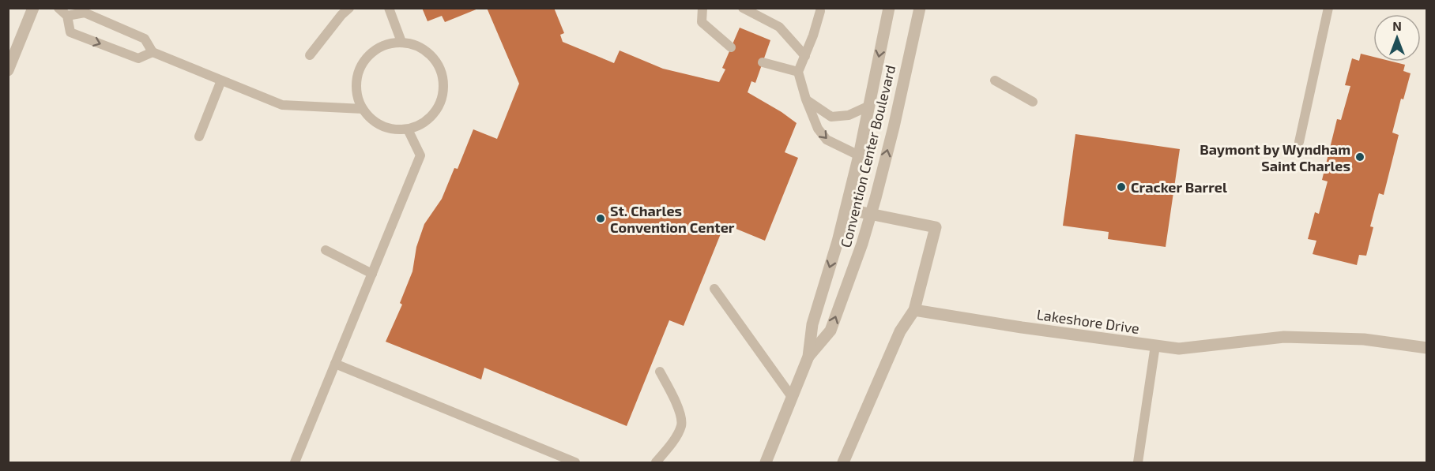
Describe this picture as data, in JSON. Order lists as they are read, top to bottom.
{
  "streets": {
    "street": ["Convention Center Boulevard", "Lakeshore Drive"]
  },
  "places": ["Baymont by Wyndham Saint Charles", "Cracker Barrel", "St. Charles Convention Center"],
  "north": "top"
}
